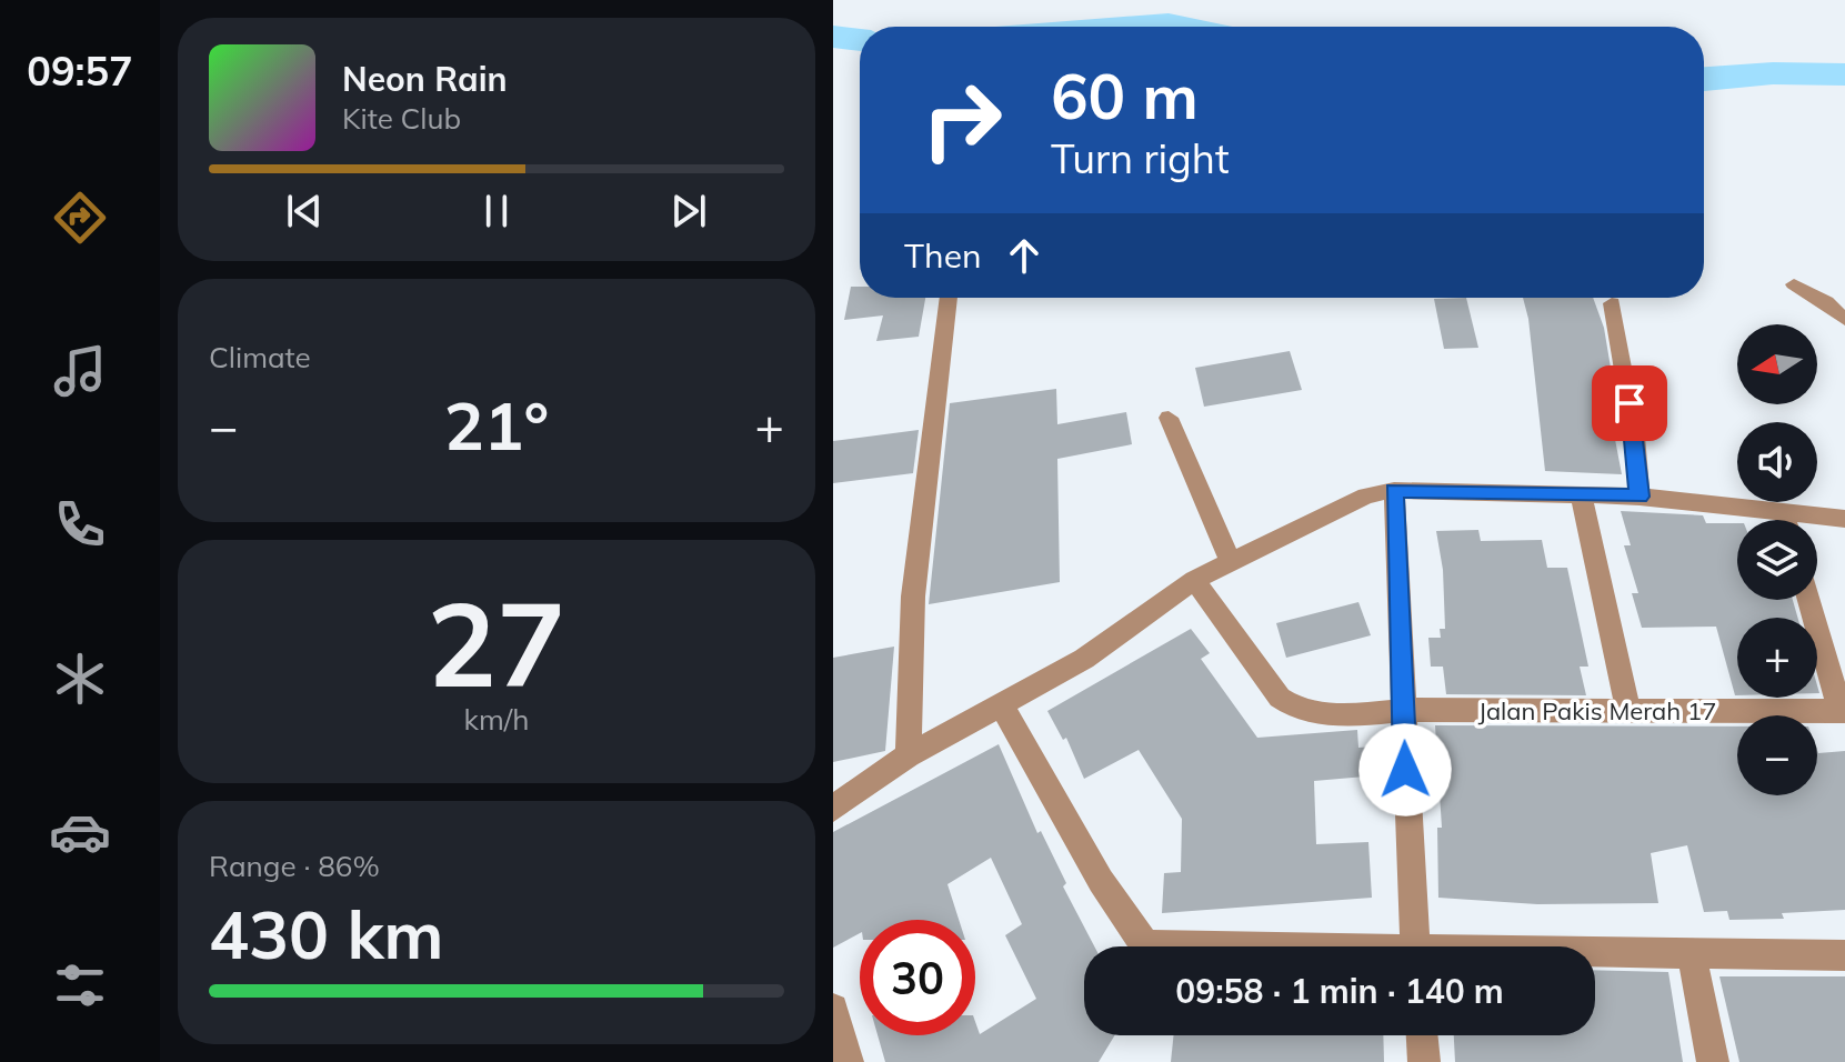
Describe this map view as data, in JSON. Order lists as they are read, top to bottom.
{
  "streets": {
    "street": ["Jalan Pakis Merah 17"]
  },
  "north": "left",
  "page": {
    "tabs": "09:57",
    "turn": ["60 m", "Turn right"],
    "song": ["Neon Rain", "Kite Club"],
    "then": "Then",
    "tile": [
      "Climate",
      ["27", "km/h"],
      ["Range · 86%", "430 km"]
    ],
    "map_buttons": ["+", "−"],
    "heat": ["−", "21°", "+"],
    "limit": "30",
    "trip": "09:58 · 1 min · 140 m"
  }
}
